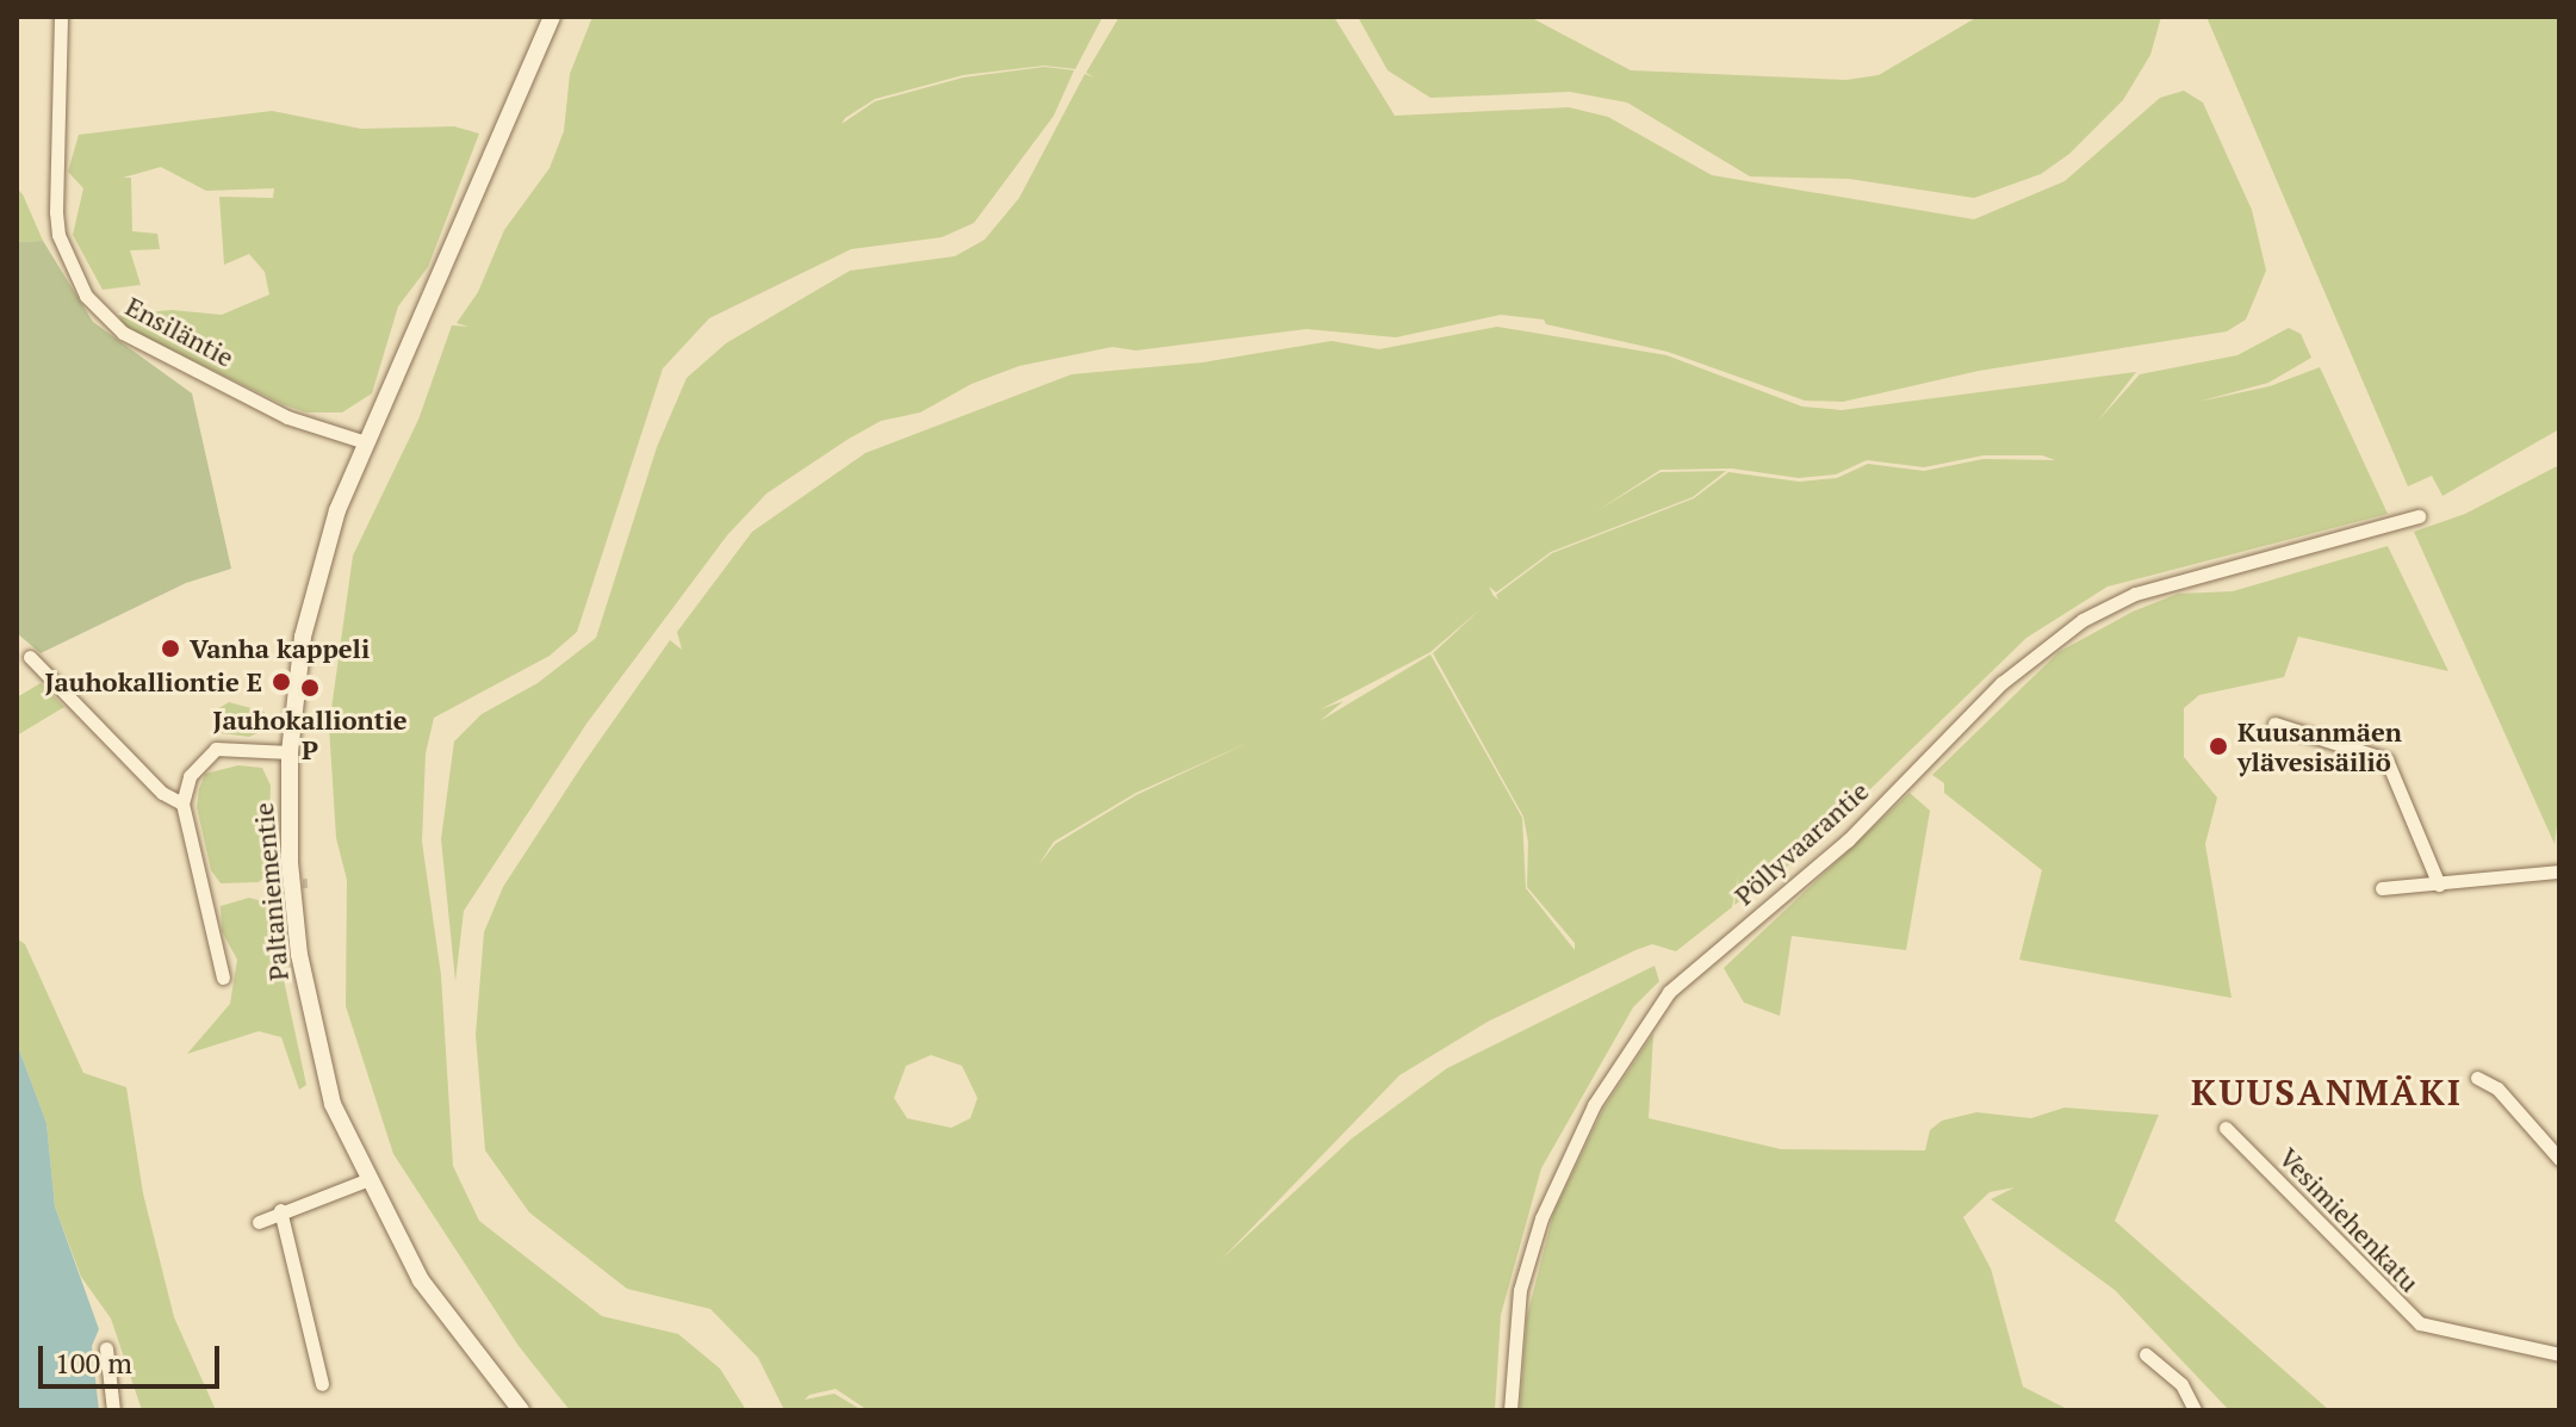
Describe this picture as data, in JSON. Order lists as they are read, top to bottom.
{
  "streets": {
    "street": [
      "Ensiläntie",
      "Pöllyvaarantie",
      "Paltaniementie",
      "Vesimiehenkatu"
    ]
  },
  "crossings": [
    ["Ensiläntie", "Paltaniementie"]
  ],
  "districts": ["KUUSANMÄKI"],
  "places": [
    "Vanha kappeli",
    "Jauhokalliontie E",
    "Jauhokalliontie P",
    "Kuusanmäen ylävesisäiliö"
  ],
  "scale_bar": "100 m"
}
